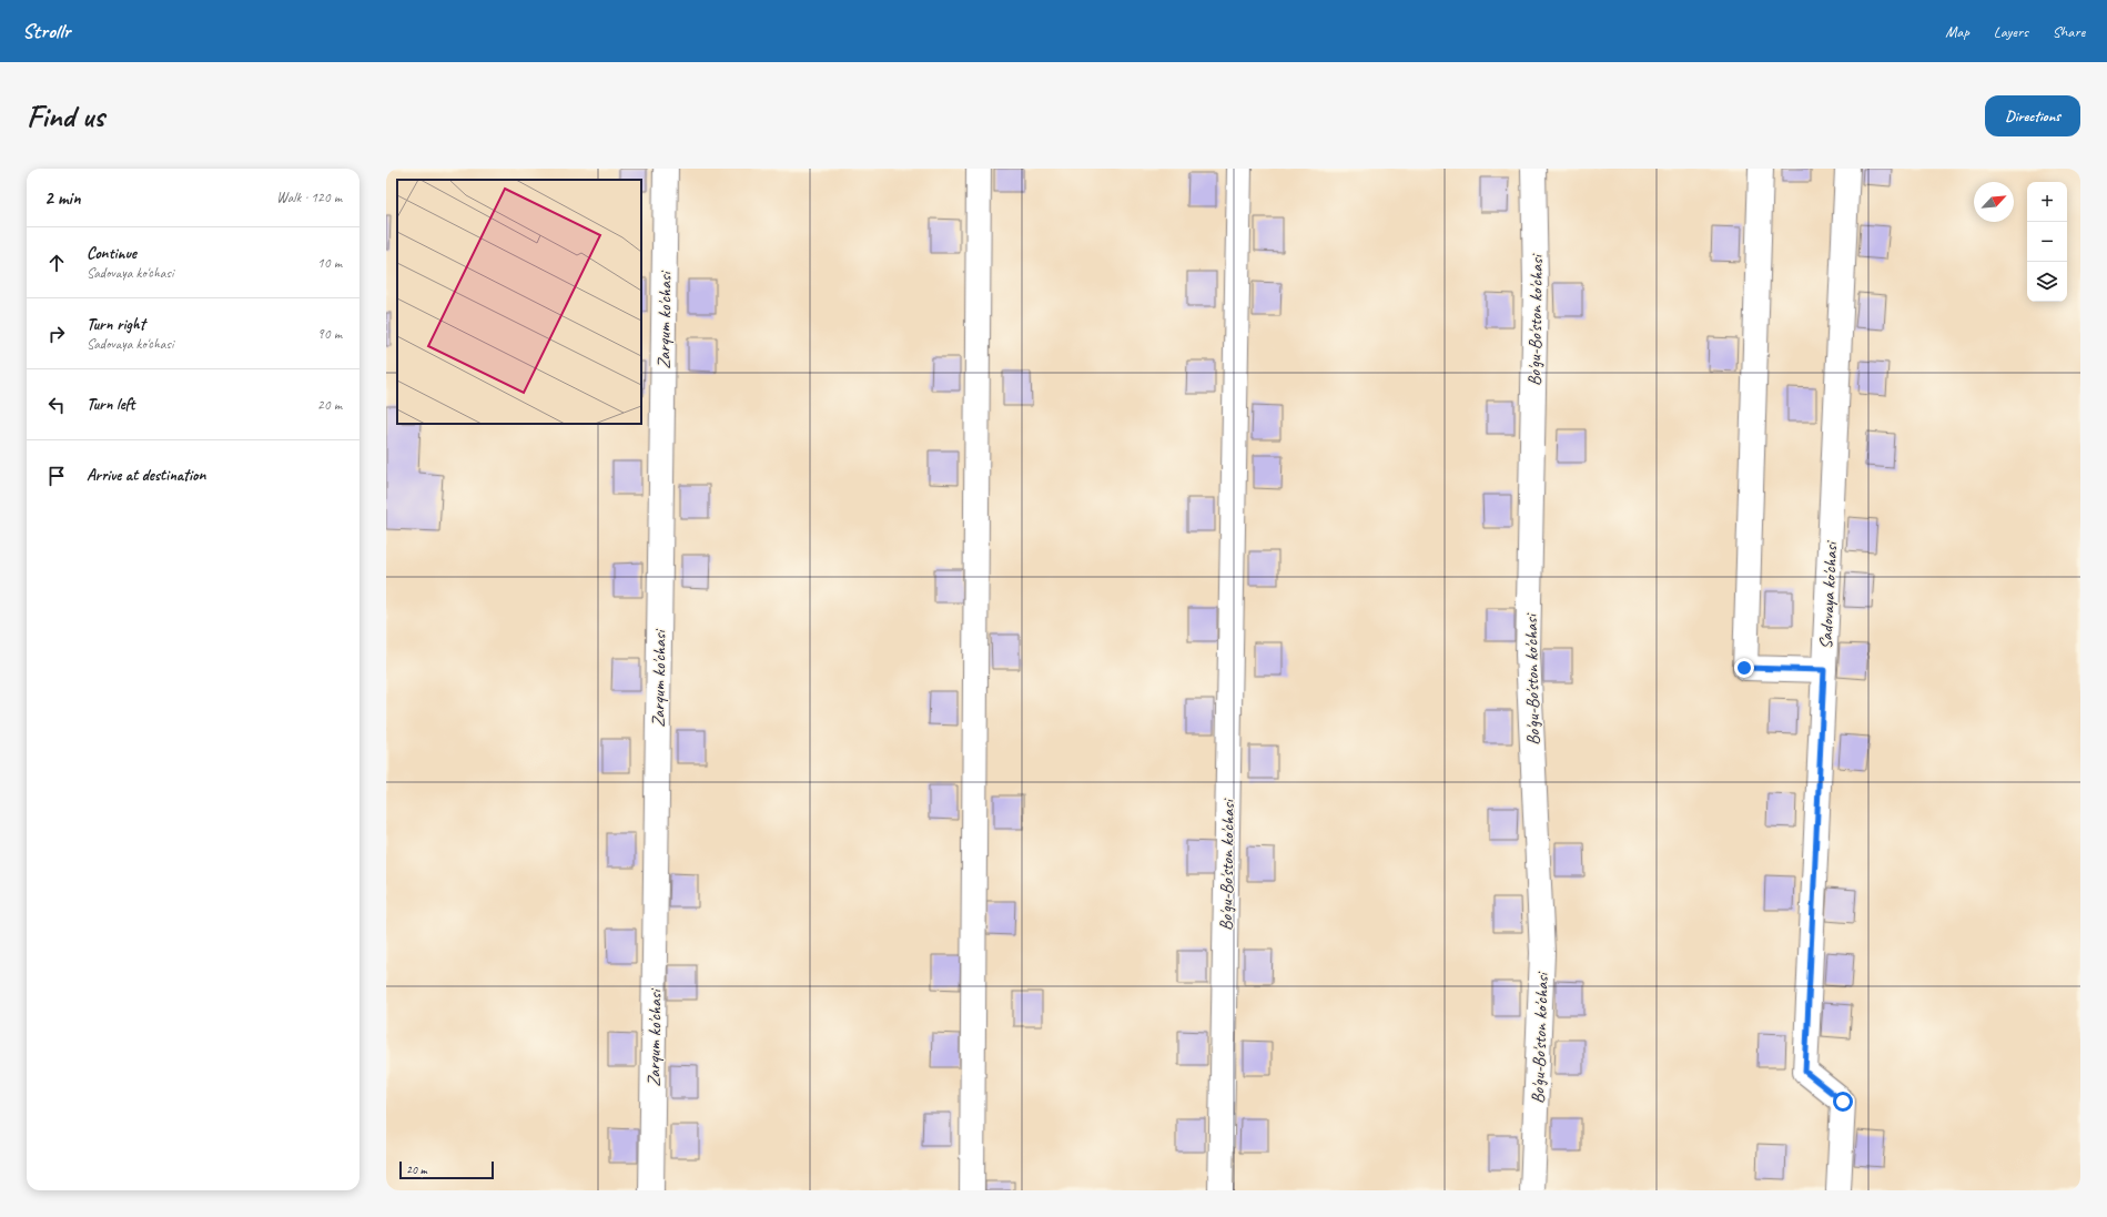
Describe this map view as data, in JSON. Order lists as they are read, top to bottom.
{
  "streets": {
    "street": ["Zarqum ko'chasi", "Bo'gu-Bo'ston ko'chasi", "Sadovaya ko'chasi"]
  },
  "scale_bar": "20 m",
  "north": "top right",
  "page": {
    "header": "Strollr",
    "nav": ["Map", "Layers", "Share"],
    "buttons": "Directions",
    "title": "Find us",
    "heading": ["2 min", "Walk · 120 m"],
    "map_buttons": ["+", "−"],
    "list": [
      ["Continue", "Sadovaya ko'chasi", "10 m"],
      ["Turn right", "Sadovaya ko'chasi", "90 m"],
      ["Turn left", "20 m"],
      "Arrive at destination"
    ],
    "scale": "20 m"
  }
}
